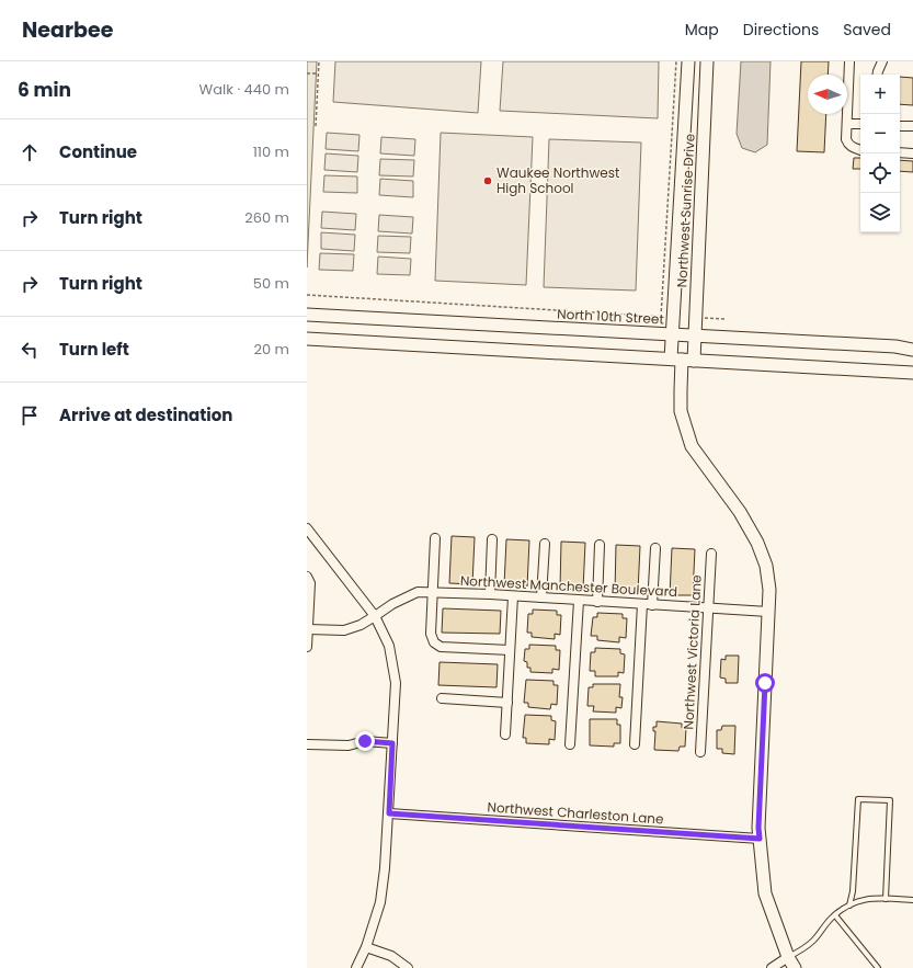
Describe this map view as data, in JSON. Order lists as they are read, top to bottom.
{
  "streets": {
    "street": [
      "Northwest Sunrise Drive",
      "North 10th Street",
      "Northwest Manchester Boulevard",
      "Northwest Victoria Lane",
      "Northwest Charleston Lane"
    ]
  },
  "crossings": [
    ["Northwest Sunrise Drive", "North 10th Street"],
    ["Northwest Sunrise Drive", "Northwest Manchester Boulevard"],
    ["Northwest Sunrise Drive", "Northwest Charleston Lane"],
    ["Northwest Manchester Boulevard", "Northwest Victoria Lane"]
  ],
  "places": ["Waukee Northwest High School"],
  "north": "left",
  "page": {
    "header": "Nearbee",
    "nav": ["Map", "Directions", "Saved"],
    "heading": ["6 min", "Walk · 440 m"],
    "map_buttons": ["+", "−"],
    "list": [
      ["Continue", "110 m"],
      ["Turn right", "260 m"],
      ["Turn right", "50 m"],
      ["Turn left", "20 m"],
      "Arrive at destination"
    ]
  }
}
